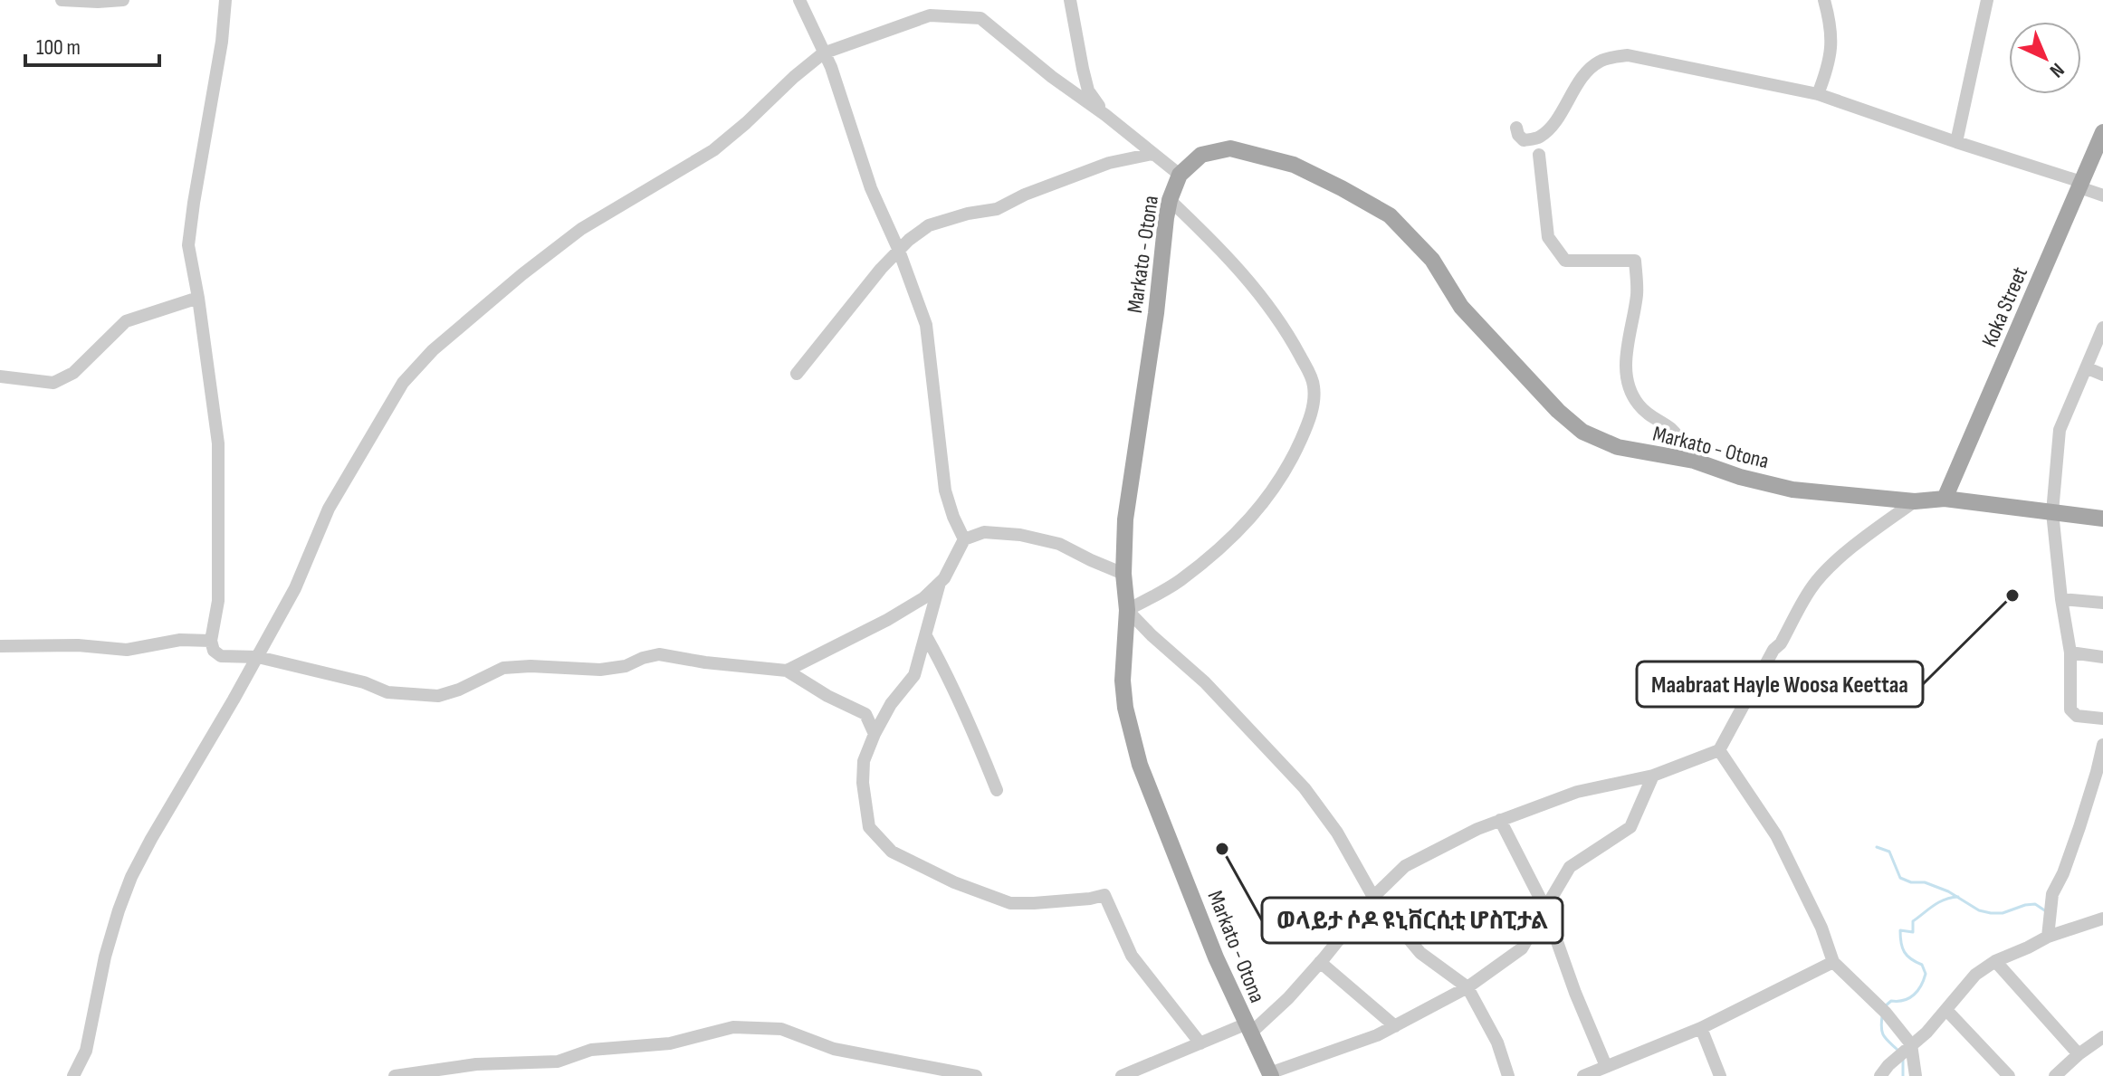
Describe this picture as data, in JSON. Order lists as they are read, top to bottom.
{
  "streets": {
    "main road": ["Markato - Otona", "Koka Street"]
  },
  "crossings": [
    ["Markato - Otona", "Koka Street"]
  ],
  "places": ["Maabraat Hayle Woosa Keettaa", "ወላይታ ሶዶ ዩኒቨርሲቲ ሆስፒታል"],
  "scale_bar": "100 m",
  "north": "bottom right"
}
